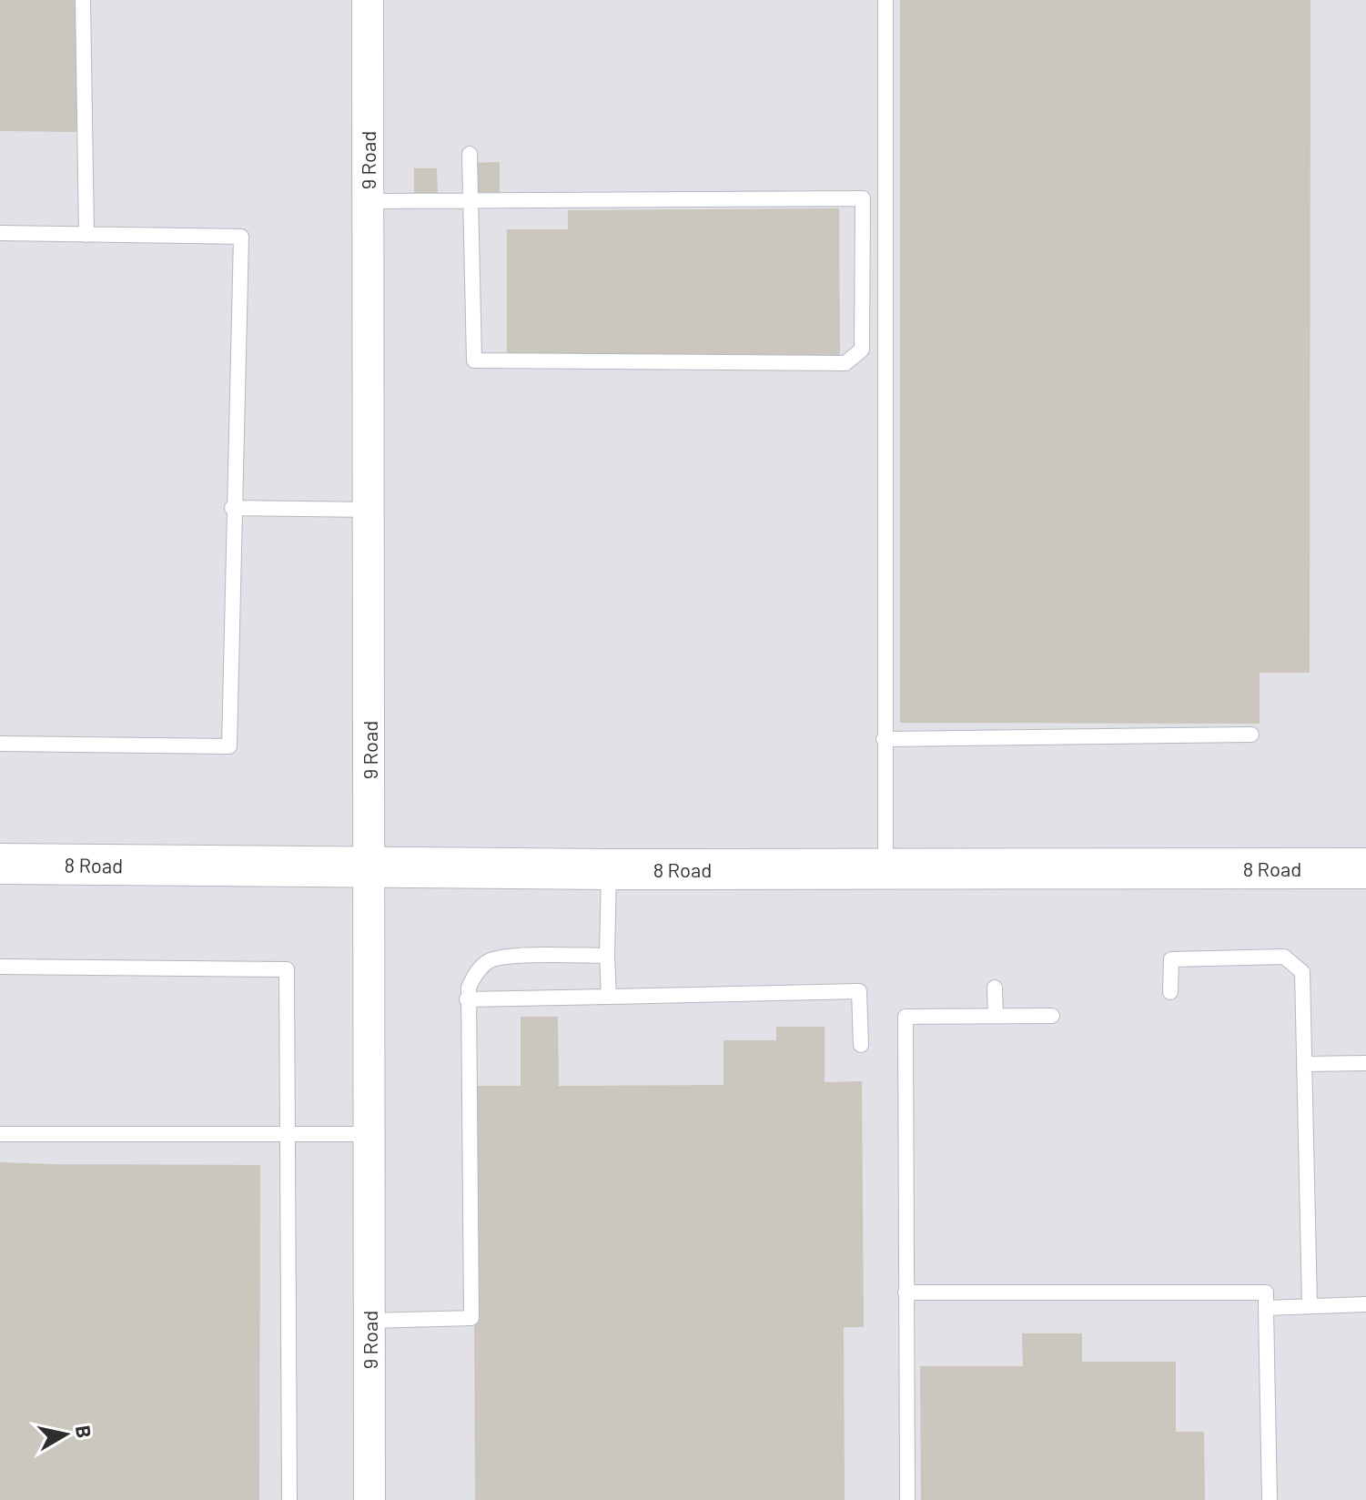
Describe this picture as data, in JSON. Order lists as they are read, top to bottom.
{
  "streets": {
    "street": ["9 Road", "8 Road"]
  },
  "crossings": [
    ["9 Road", "8 Road"]
  ],
  "north": "right"
}
